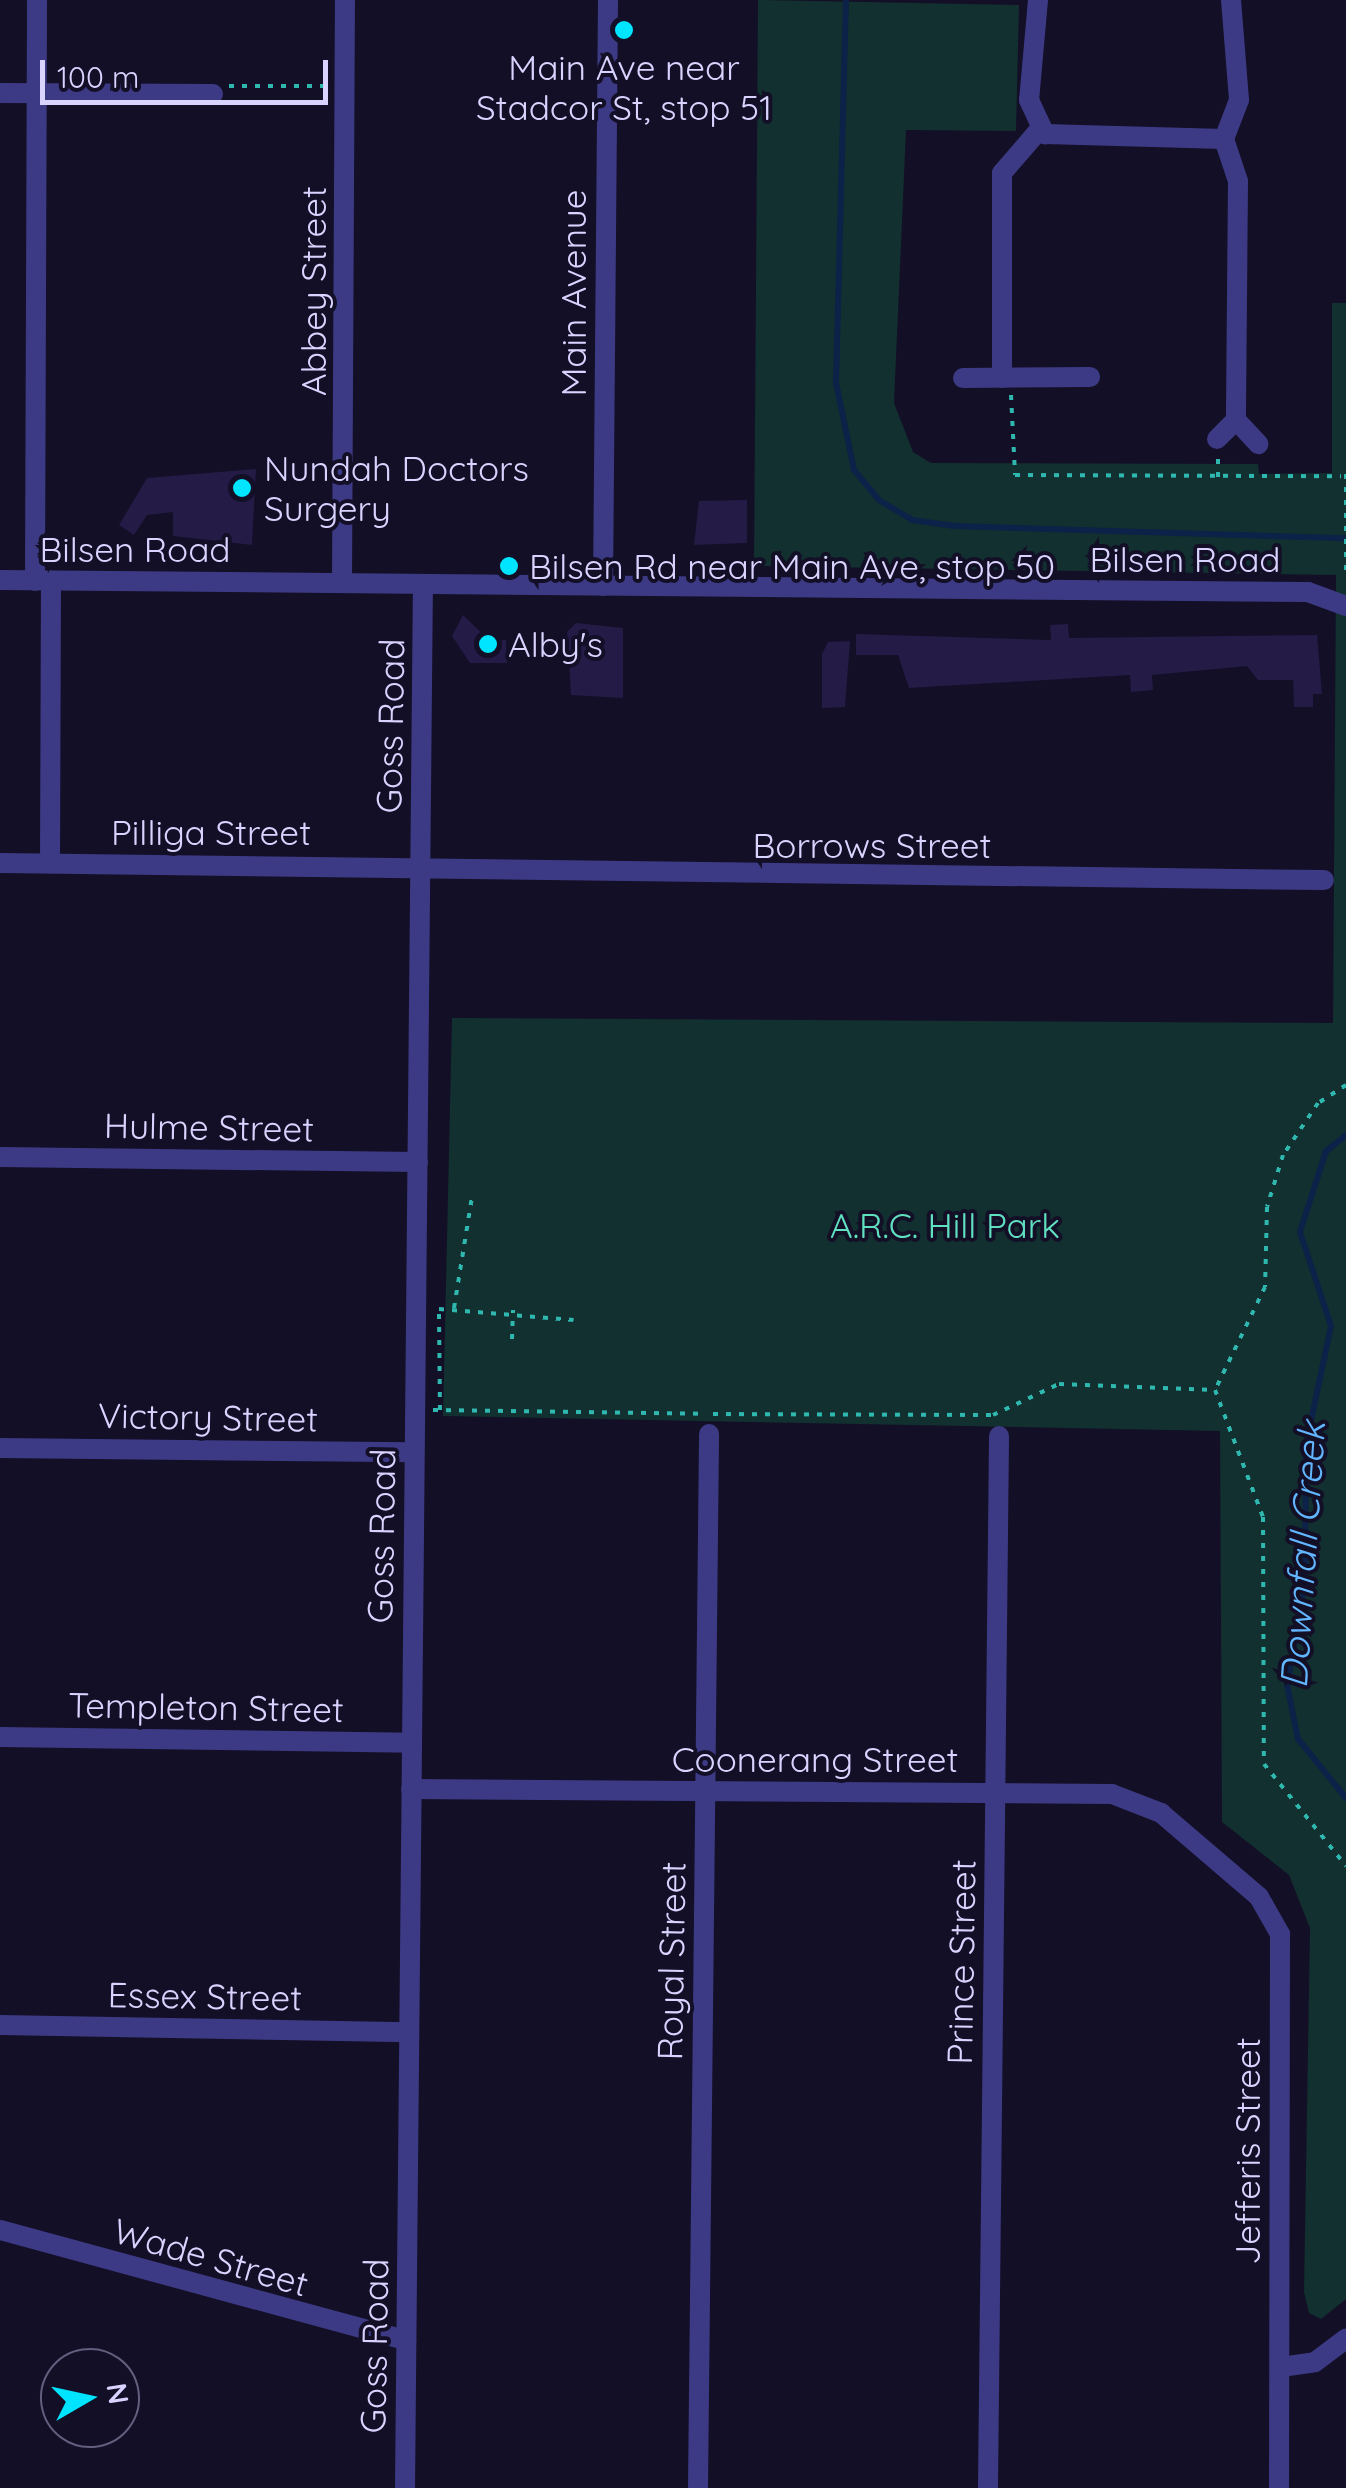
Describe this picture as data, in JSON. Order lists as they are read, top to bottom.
{
  "streets": {
    "street": [
      "Abbey Street",
      "Main Avenue",
      "Bilsen Road",
      "Goss Road",
      "Pilliga Street",
      "Borrows Street",
      "Hulme Street",
      "Victory Street",
      "Templeton Street",
      "Coonerang Street",
      "Royal Street",
      "Prince Street",
      "Essex Street",
      "Jefferis Street",
      "Wade Street"
    ]
  },
  "crossings": [
    ["Abbey Street", "Bilsen Road"],
    ["Main Avenue", "Bilsen Road"],
    ["Bilsen Road", "Goss Road"],
    ["Goss Road", "Pilliga Street"],
    ["Goss Road", "Borrows Street"],
    ["Goss Road", "Hulme Street"],
    ["Goss Road", "Victory Street"],
    ["Goss Road", "Templeton Street"],
    ["Goss Road", "Coonerang Street"],
    ["Goss Road", "Essex Street"],
    ["Goss Road", "Wade Street"],
    ["Pilliga Street", "Borrows Street"],
    ["Coonerang Street", "Royal Street"],
    ["Coonerang Street", "Prince Street"],
    ["Coonerang Street", "Jefferis Street"]
  ],
  "water": ["Downfall Creek"],
  "parks": ["A.R.C. Hill Park"],
  "places": [
    "Main Ave near Stadcor St, stop 51",
    "Nundah Doctors Surgery",
    "Bilsen Rd near Main Ave, stop 50",
    "Alby's"
  ],
  "scale_bar": "100 m",
  "north": "right"
}
